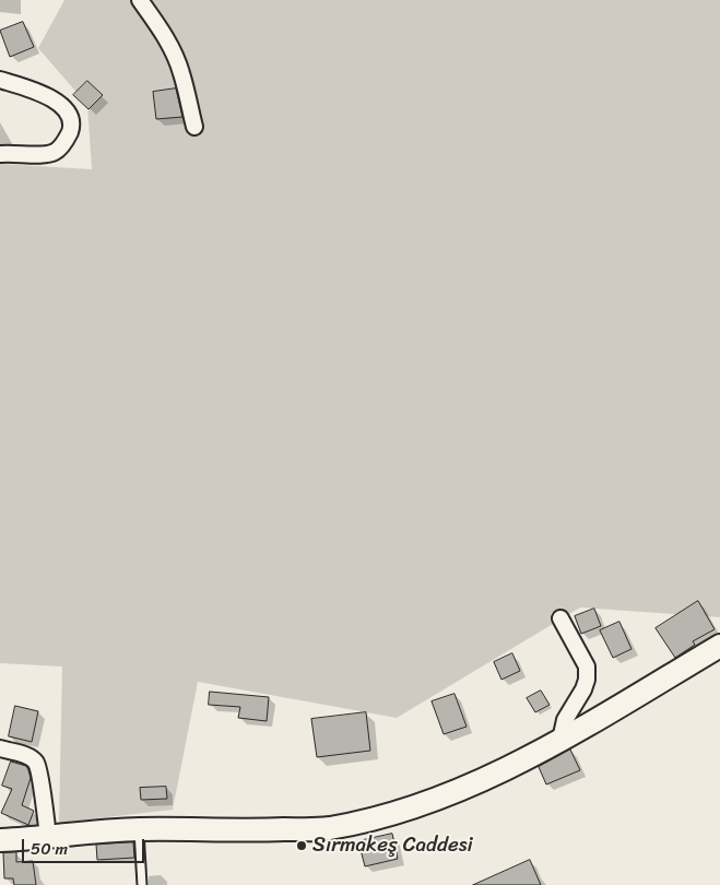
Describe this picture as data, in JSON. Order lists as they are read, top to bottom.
{
  "places": ["Sırmakeş Caddesi"],
  "scale_bar": "50 m"
}
